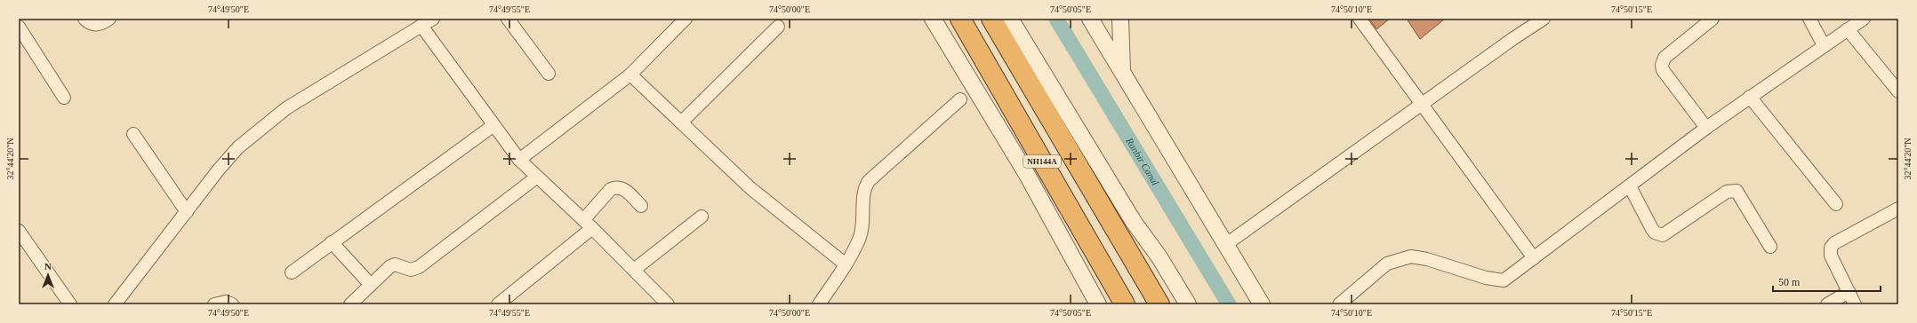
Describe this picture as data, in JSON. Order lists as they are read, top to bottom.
{
  "streets": {
    "highway": ["NH144A"]
  },
  "water": ["Ranbir Canal"],
  "scale_bar": "50 m",
  "north": "top",
  "coordinates": [
    "74°49'50\"E",
    "74°49'55\"E",
    "74°50'00\"E",
    "74°50'05\"E",
    "74°50'10\"E",
    "74°50'15\"E",
    "32°44'20\"N"
  ]
}
